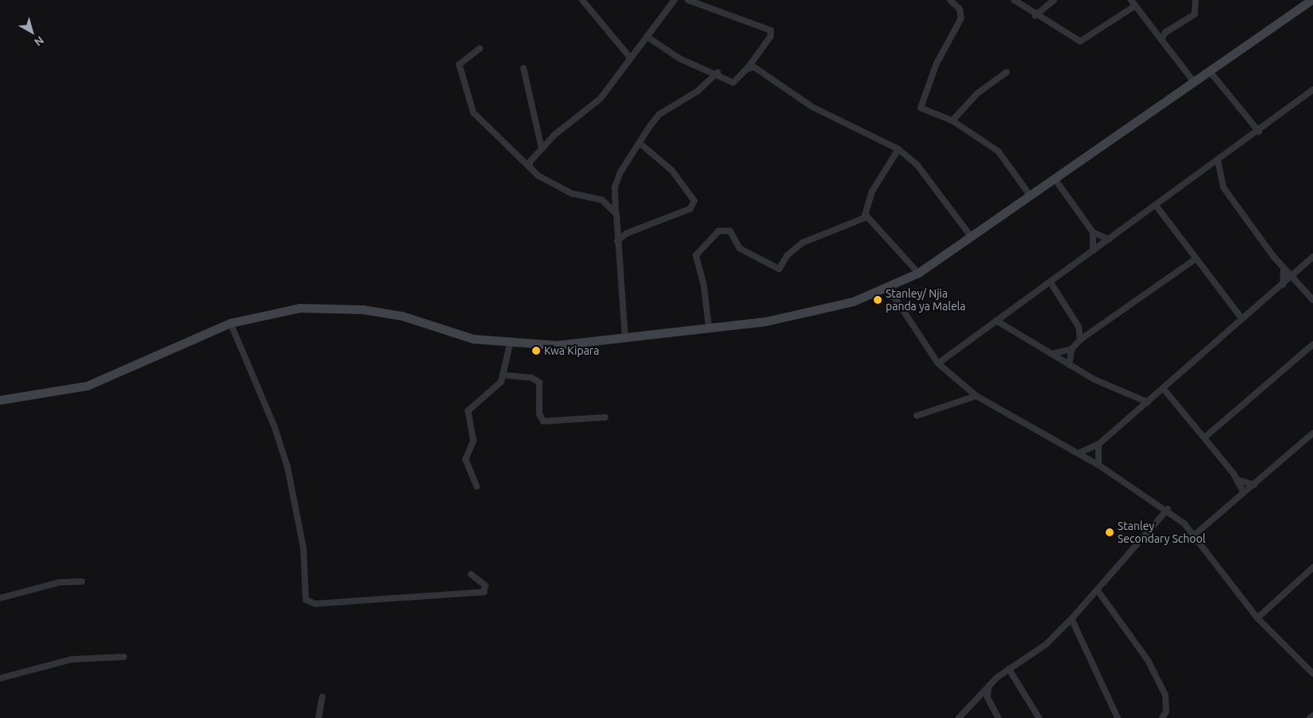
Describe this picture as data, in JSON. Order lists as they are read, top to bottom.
{
  "places": ["Stanley/ Njia panda ya Malela", "Kwa Kipara", "Stanley Secondary School"],
  "north": "bottom right"
}
